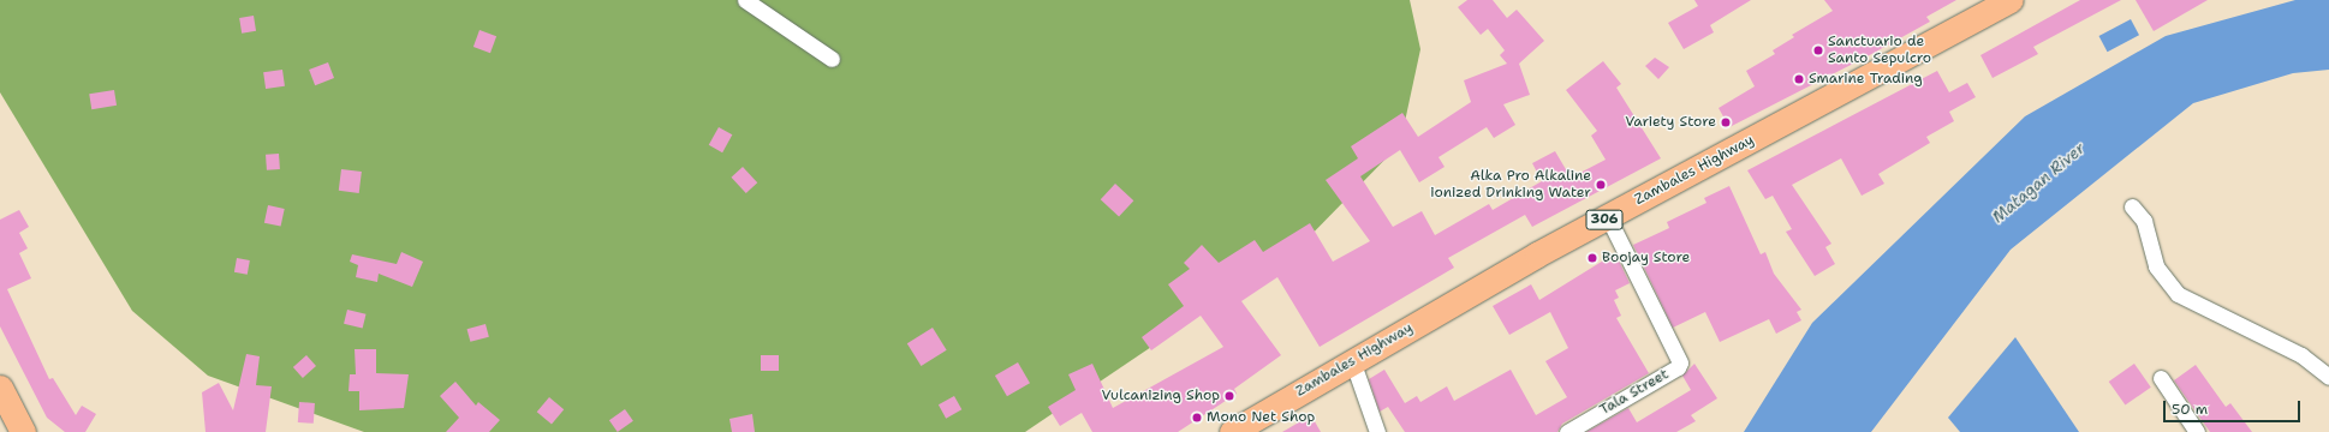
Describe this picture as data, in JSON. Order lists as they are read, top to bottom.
{
  "streets": {
    "main road": ["Zambales Highway", "306"],
    "street": ["Tala Street"]
  },
  "crossings": [
    ["Zambales Highway", "Tala Street"]
  ],
  "water": ["Matagan River"],
  "places": [
    "Sanctuario de Santo Sepulcro",
    "Smarine Trading",
    "Variety Store",
    "Alka Pro Alkaline ionized Drinking Water",
    "Boojay Store",
    "Vulcanizing Shop",
    "Mono Net Shop"
  ],
  "scale_bar": "50 m"
}
